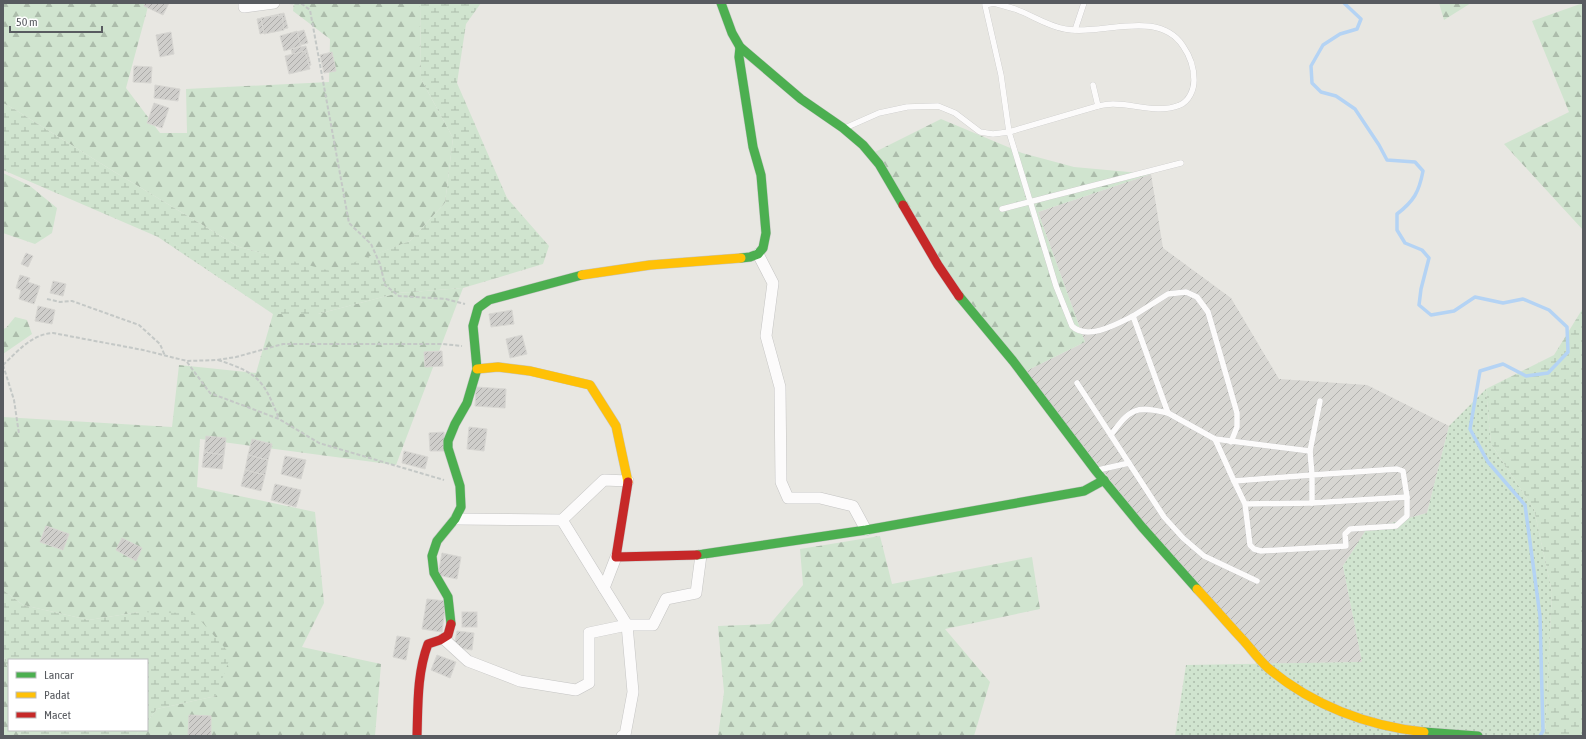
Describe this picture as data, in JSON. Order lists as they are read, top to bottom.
{
  "legend": ["Lancar", "Padat", "Macet"],
  "scale_bar": "50 m"
}
